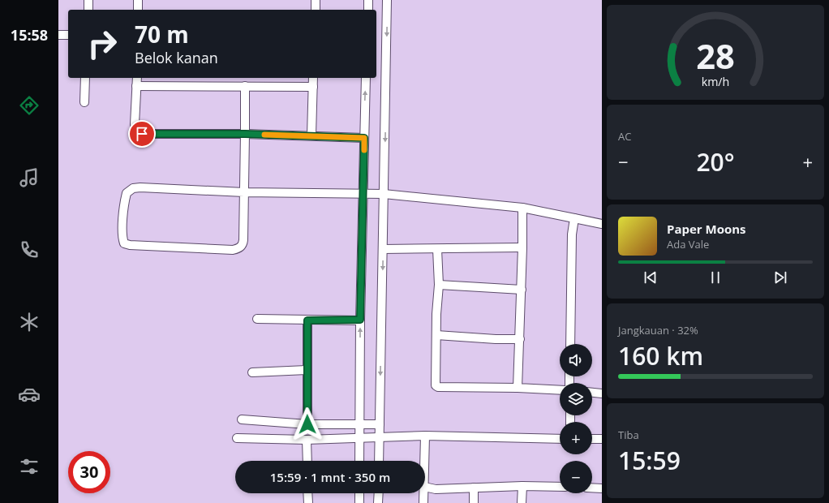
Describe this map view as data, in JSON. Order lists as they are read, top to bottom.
{
  "page": {
    "tabs": "15:58",
    "turn": ["70 m", "Belok kanan"],
    "tile": [
      "AC",
      ["Jangkauan · 32%", "160 km"],
      ["Tiba", "15:59"]
    ],
    "heat": ["−", "20°", "+"],
    "song": ["Paper Moons", "Ada Vale"],
    "map_buttons": ["+", "−"],
    "limit": "30",
    "trip": "15:59 · 1 mnt · 350 m",
    "gauge": ["28", "km/h"]
  }
}
